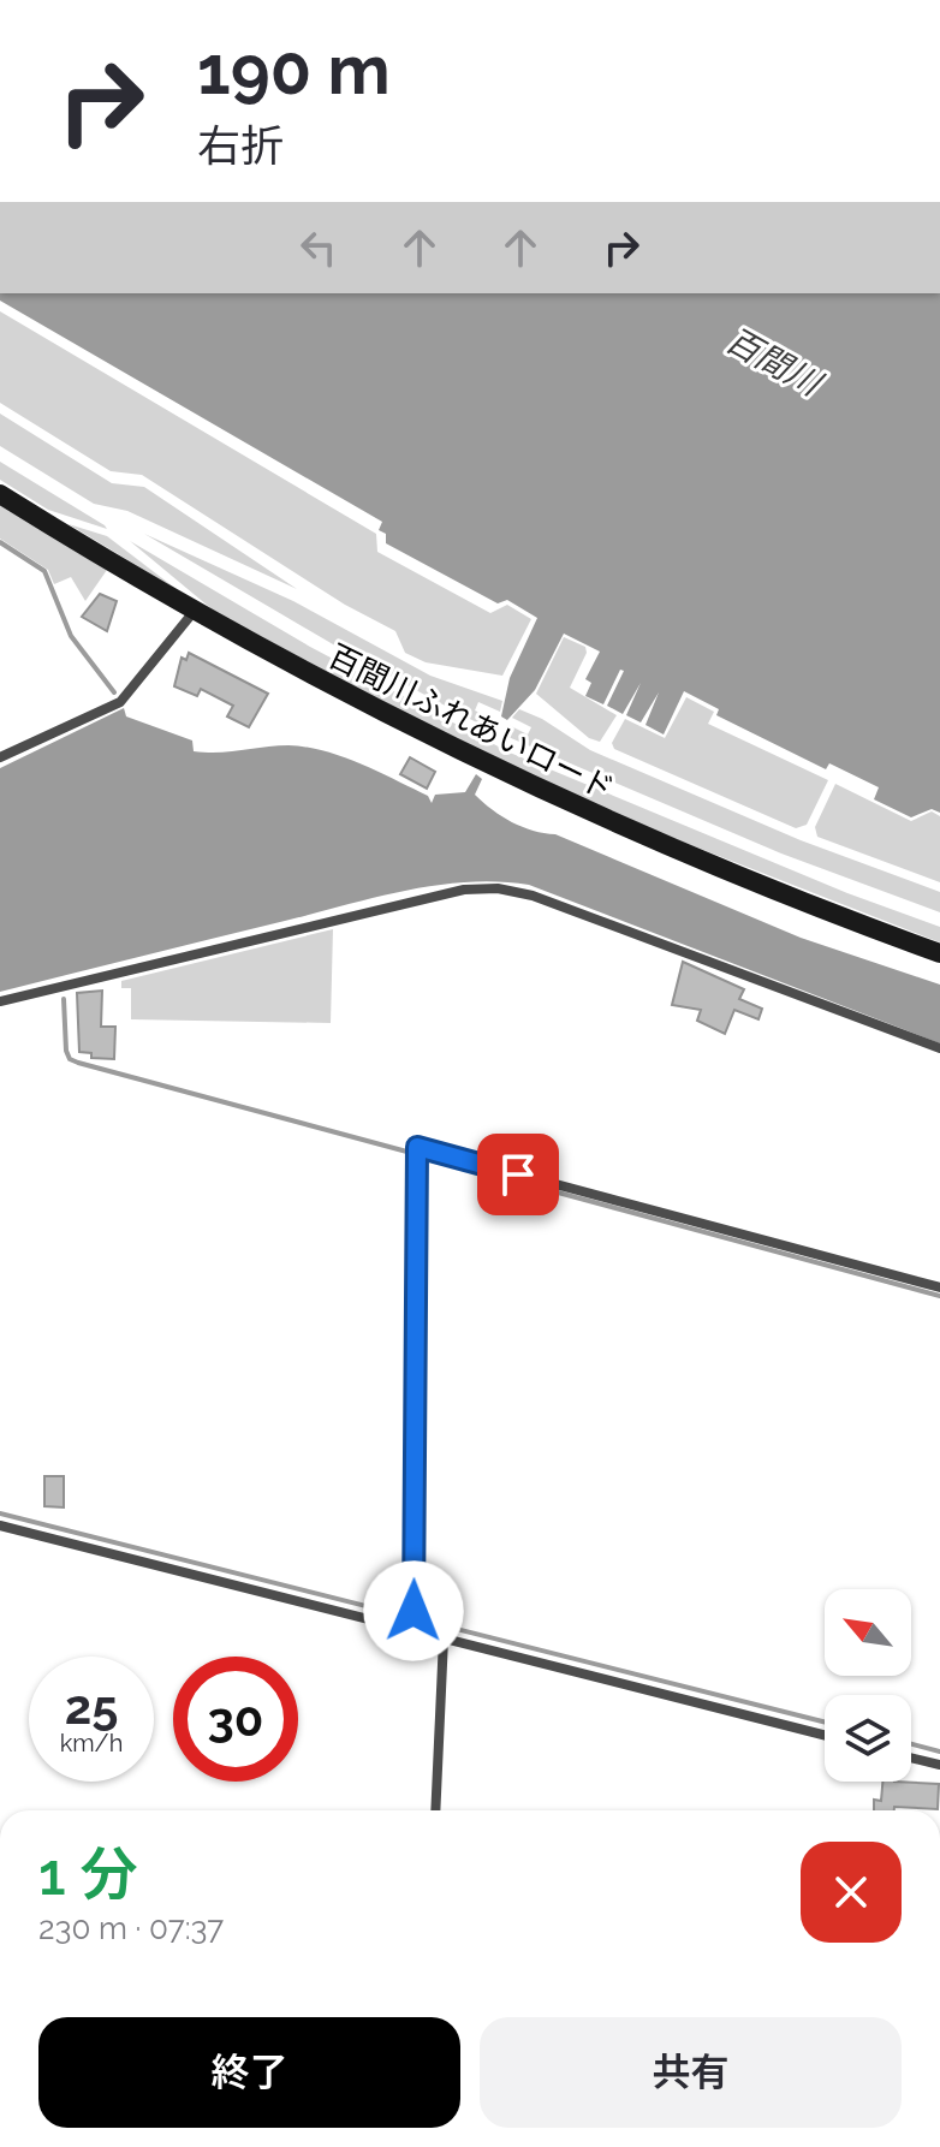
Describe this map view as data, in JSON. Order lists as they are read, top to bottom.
{
  "streets": {
    "street": ["百間川ふれあいロード"]
  },
  "water": ["百間川"],
  "north": "top left",
  "page": {
    "turn": ["190 m", "右折"],
    "speed": "25 km/h",
    "limit": "30",
    "heading": ["1 分", "230 m · 07:37"],
    "buttons": ["終了", "共有"]
  }
}
